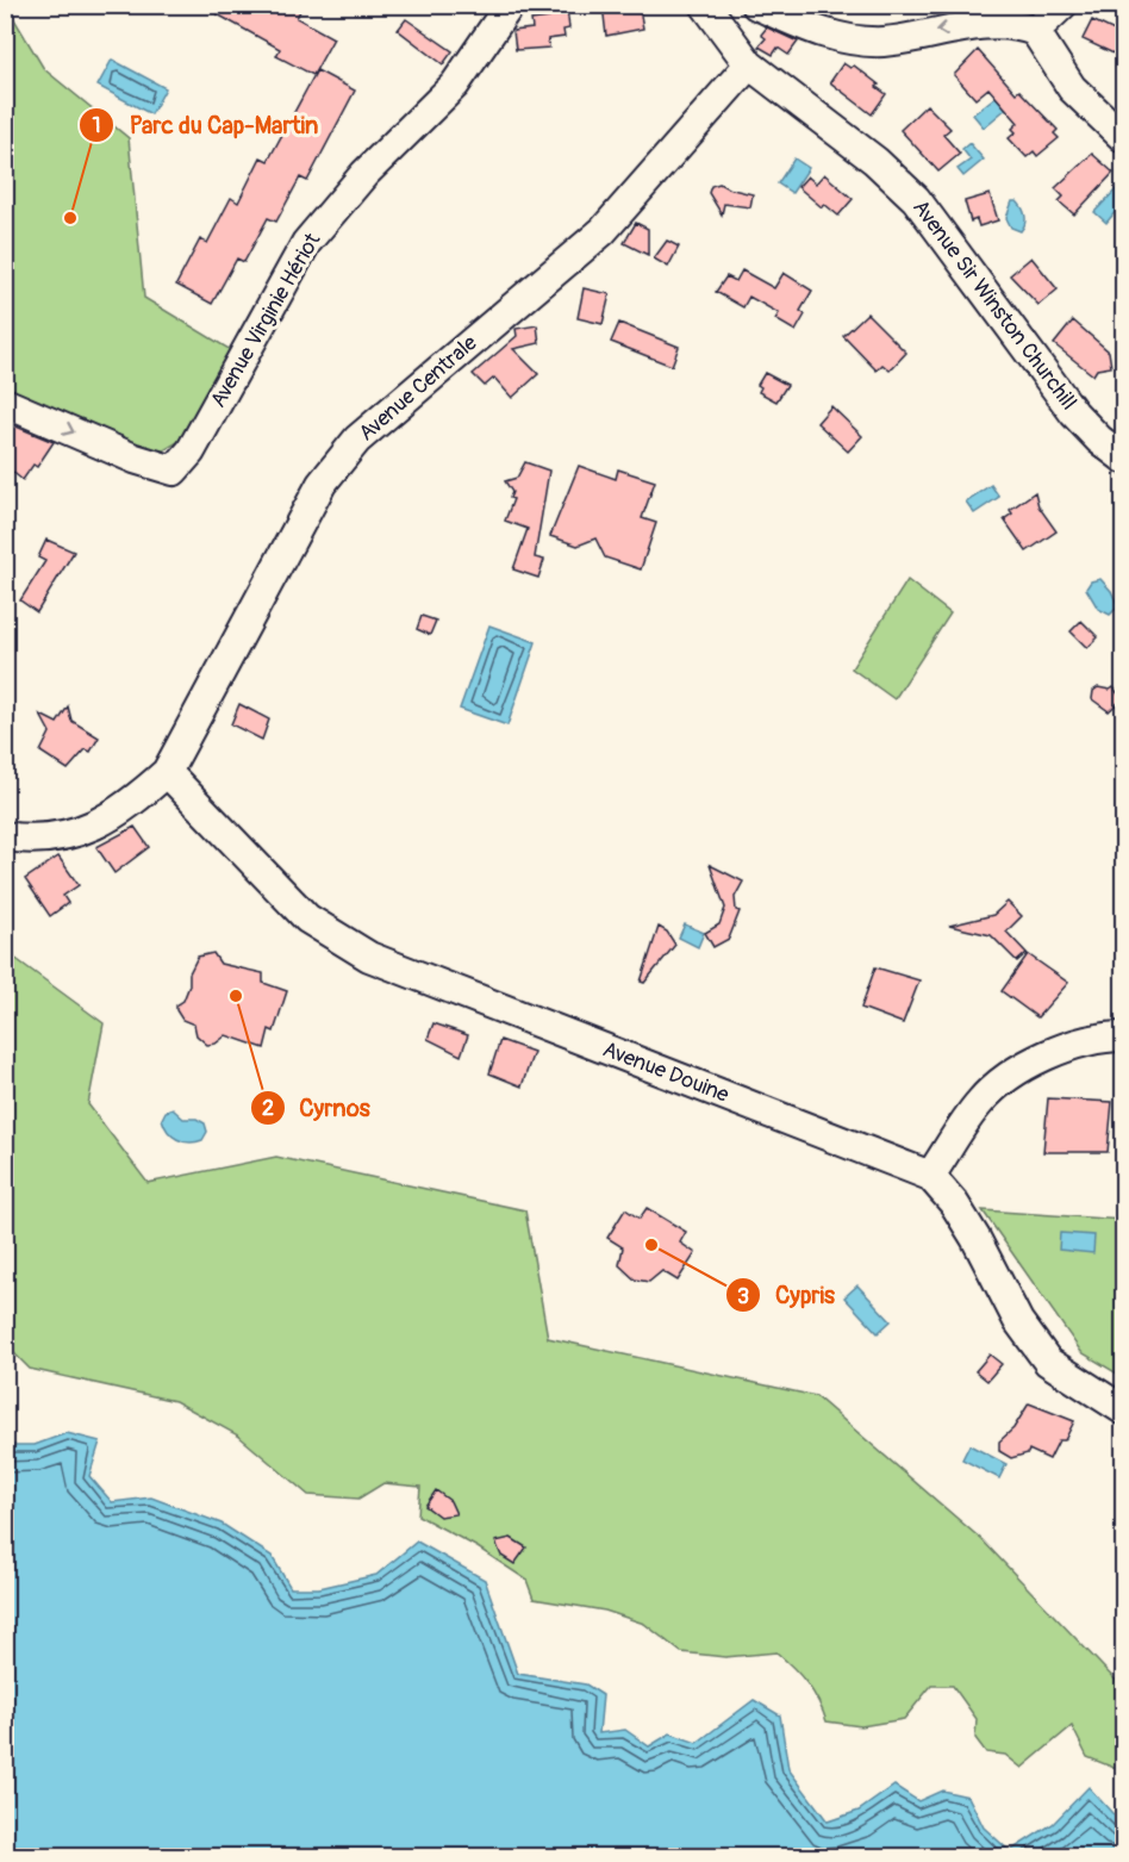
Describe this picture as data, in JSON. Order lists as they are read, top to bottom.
{
  "streets": {
    "street": [
      "Avenue Sir Winston Churchill",
      "Avenue Virginie Hériot",
      "Avenue Centrale",
      "Avenue Douine"
    ]
  },
  "crossings": [
    ["Avenue Sir Winston Churchill", "Avenue Centrale"],
    ["Avenue Centrale", "Avenue Douine"]
  ],
  "one_way": ["Avenue Virginie Hériot"],
  "places": ["Parc du Cap-Martin", "Cyrnos", "Cypris"]
}
